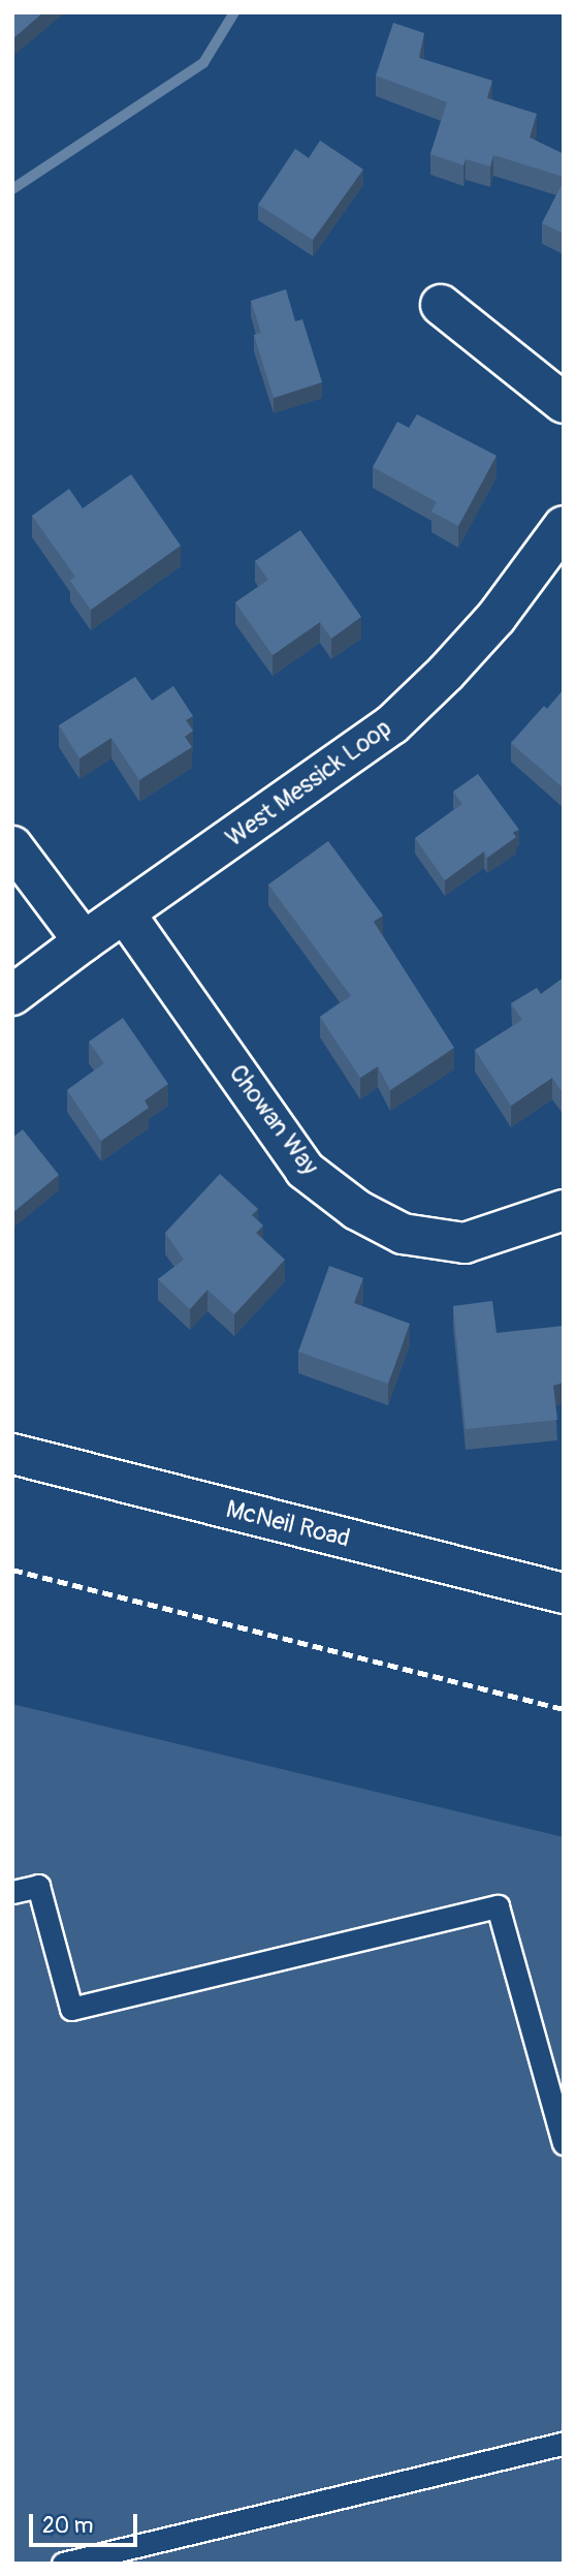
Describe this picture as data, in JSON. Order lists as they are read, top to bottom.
{
  "streets": {
    "street": ["West Messick Loop", "Chowan Way", "McNeil Road"]
  },
  "crossings": [
    ["West Messick Loop", "Chowan Way"]
  ],
  "scale_bar": "20 m"
}
